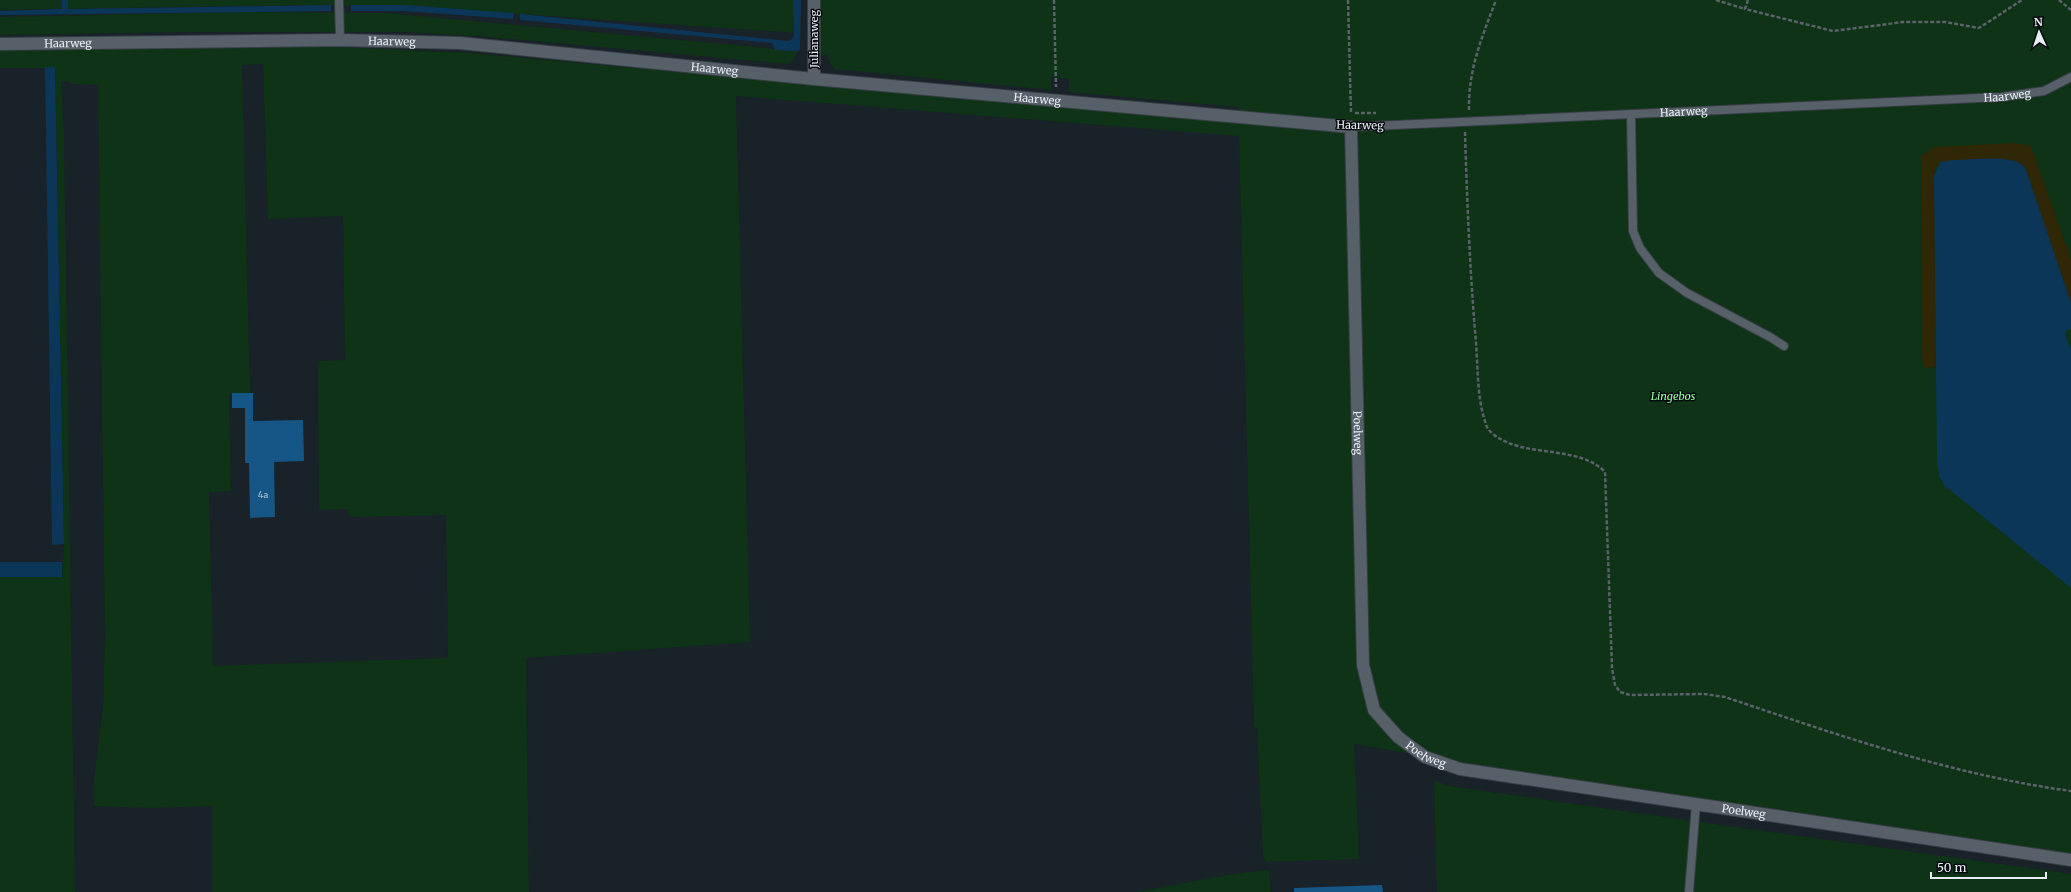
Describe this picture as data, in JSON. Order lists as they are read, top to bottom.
{
  "streets": {
    "street": ["Julianaweg", "Haarweg", "Poelweg"]
  },
  "crossings": [
    ["Julianaweg", "Haarweg"],
    ["Haarweg", "Poelweg"]
  ],
  "parks": ["Lingebos"],
  "house_numbers": ["4a"],
  "scale_bar": "50 m",
  "north": "top"
}
